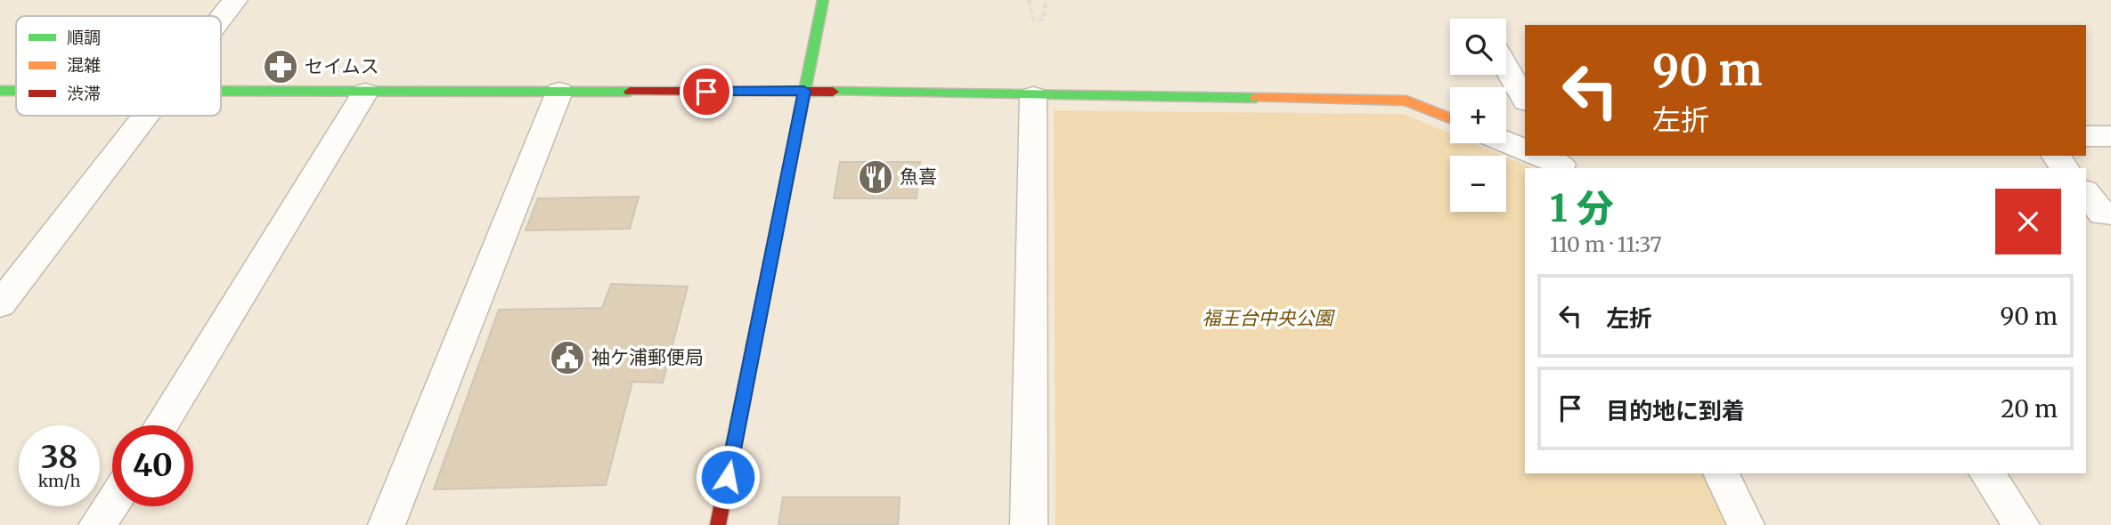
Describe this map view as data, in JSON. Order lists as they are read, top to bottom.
{
  "parks": ["福王台中央公園"],
  "places": {
    "pharmacy": ["セイムス"],
    "restaurant": ["魚喜"],
    "public building": ["袖ケ浦郵便局"]
  },
  "legend": ["順調", "混雑", "渋滞"],
  "page": {
    "map_buttons": ["+", "−"],
    "turn": ["90 m", "左折"],
    "heading": ["1 分", "110 m · 11:37"],
    "list": [
      {
        "name": "左折",
        "value": "90 m"
      },
      {
        "name": "目的地に到着",
        "value": "20 m"
      }
    ],
    "speed": "38 km/h",
    "limit": "40"
  }
}
